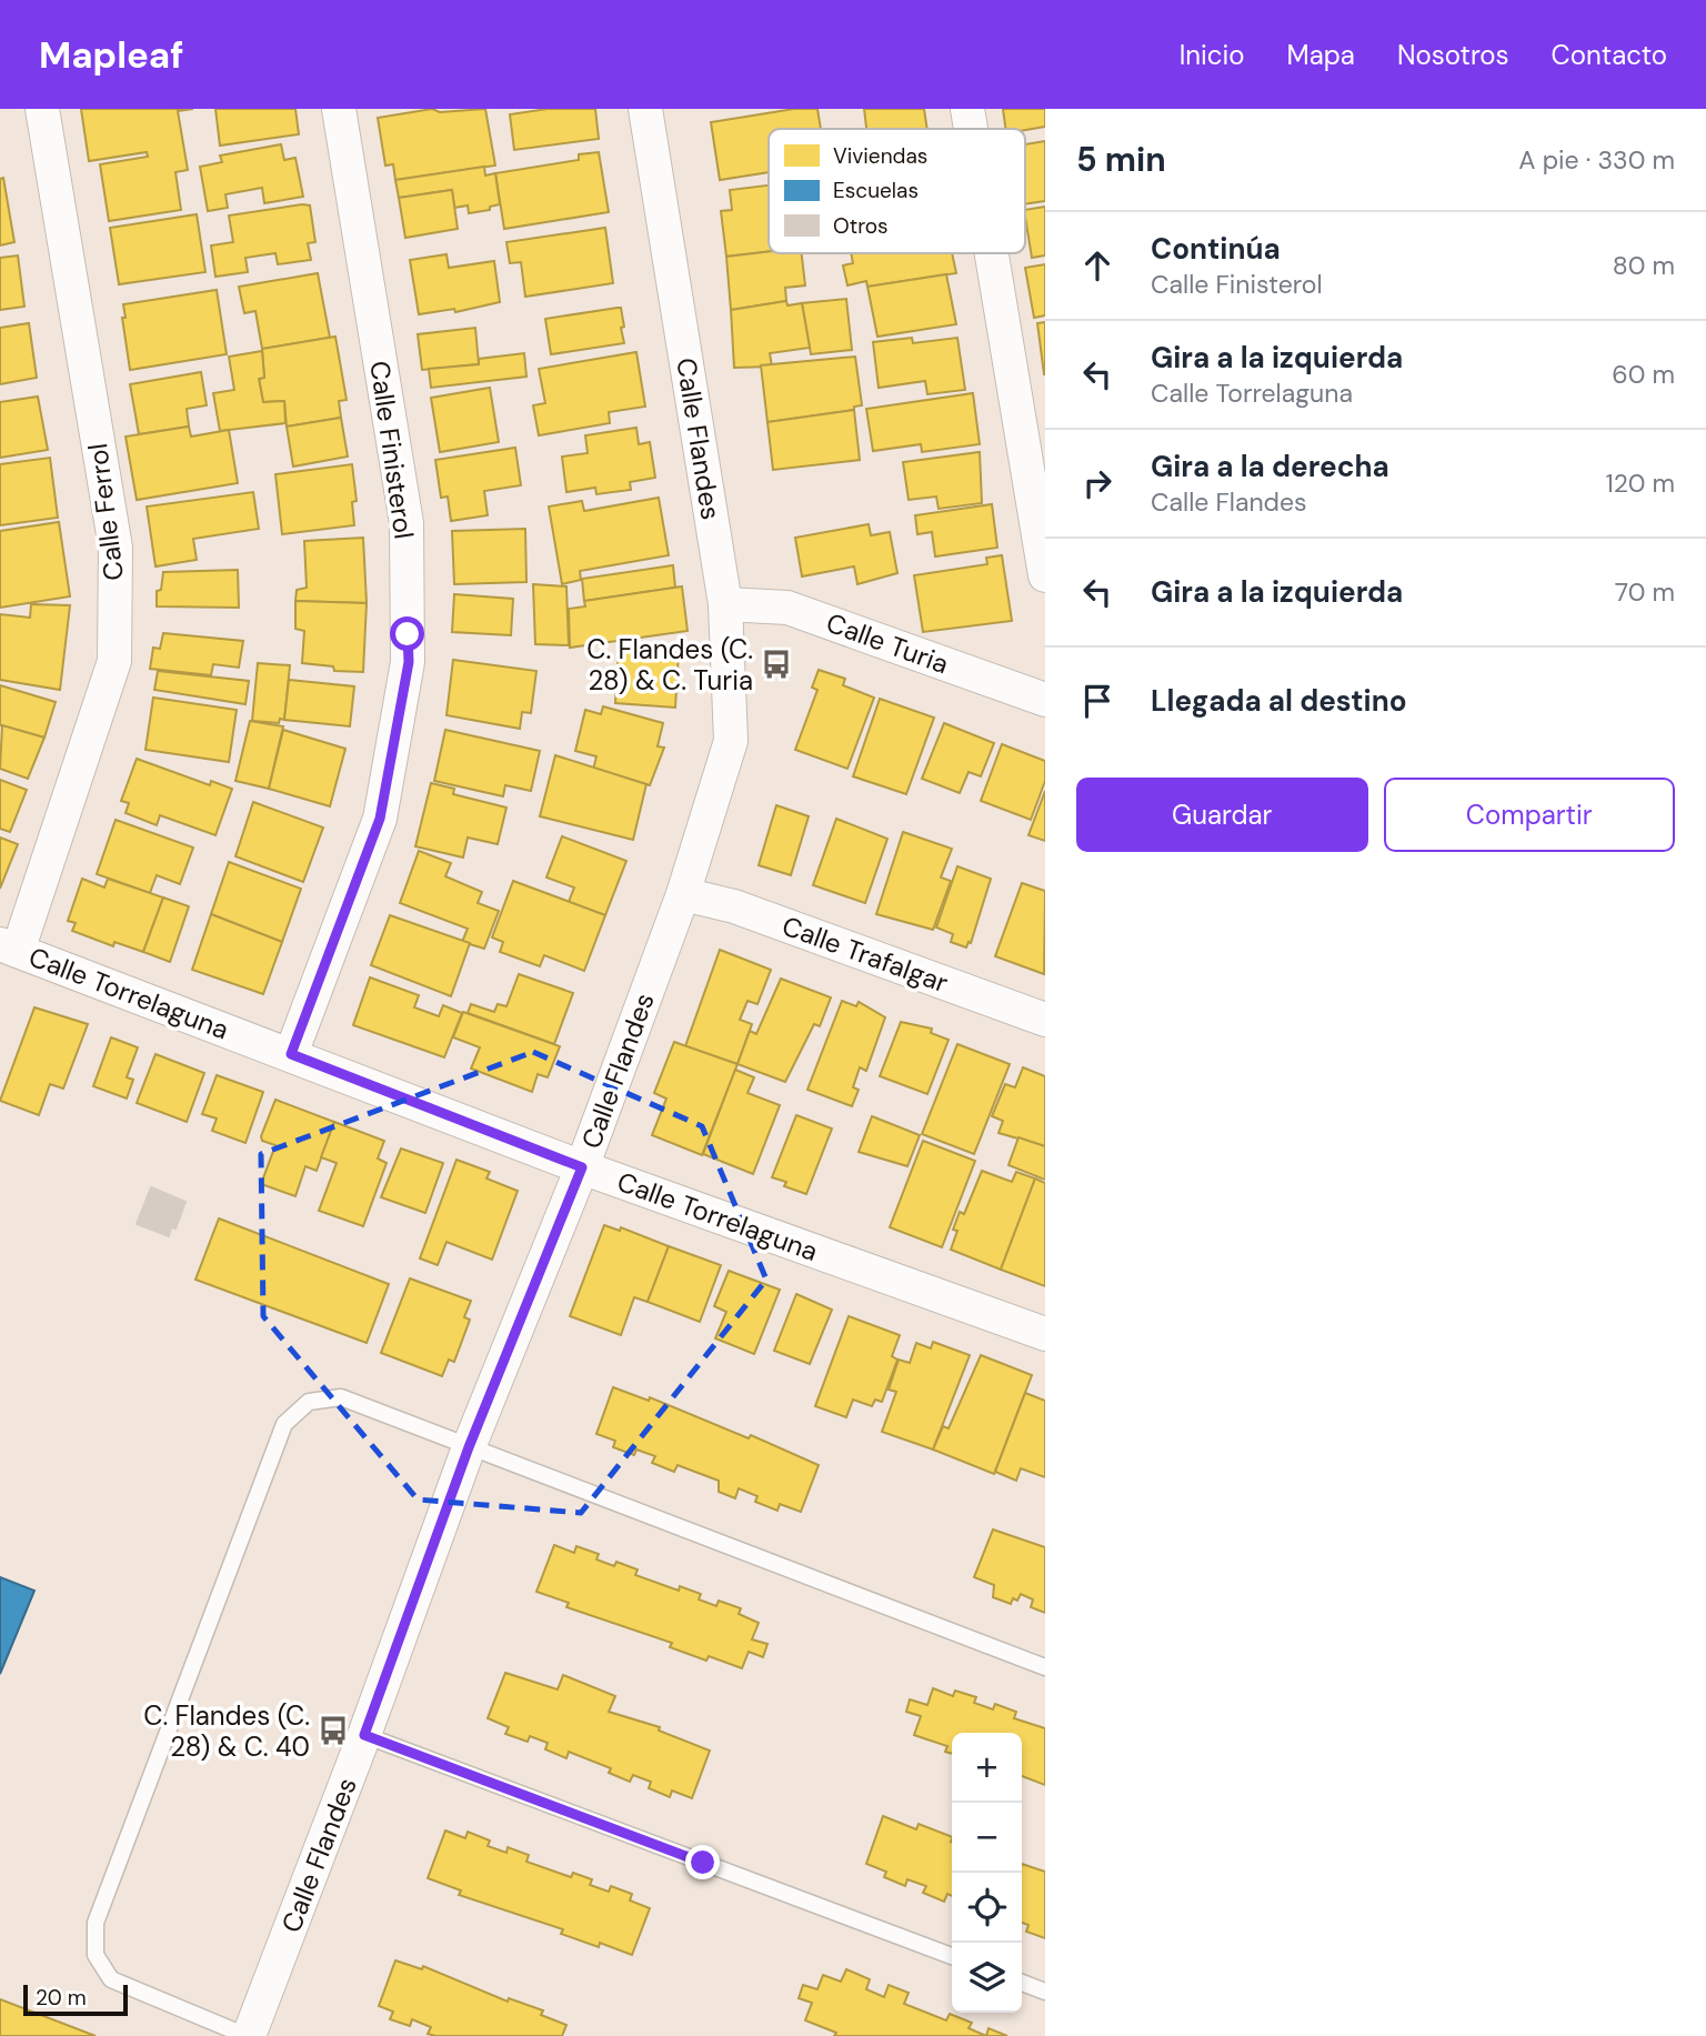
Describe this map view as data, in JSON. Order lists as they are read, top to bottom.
{
  "streets": {
    "street": [
      "Calle Flandes",
      "Calle Finisterol",
      "Calle Ferrol",
      "Calle Turia",
      "Calle Trafalgar",
      "Calle Torrelaguna"
    ]
  },
  "crossings": [
    ["Calle Flandes", "Calle Turia"],
    ["Calle Flandes", "Calle Trafalgar"],
    ["Calle Flandes", "Calle Torrelaguna"],
    ["Calle Finisterol", "Calle Torrelaguna"],
    ["Calle Ferrol", "Calle Torrelaguna"]
  ],
  "places": {
    "bus stop": ["C. Flandes (C. 28) & C. Turia", "C. Flandes (C. 28) & C. 40"]
  },
  "legend": ["Viviendas", "Escuelas", "Otros"],
  "scale_bar": "20 m",
  "page": {
    "header": "Mapleaf",
    "nav": [
      "Inicio",
      "Mapa",
      "Nosotros",
      "Contacto"
    ],
    "heading": ["5 min", "A pie · 330 m"],
    "list": [
      ["Continúa", "Calle Finisterol", "80 m"],
      ["Gira a la izquierda", "Calle Torrelaguna", "60 m"],
      ["Gira a la derecha", "Calle Flandes", "120 m"],
      ["Gira a la izquierda", "70 m"],
      "Llegada al destino"
    ],
    "buttons": ["Guardar", "Compartir"],
    "map_buttons": ["+", "−"],
    "scale": "20 m"
  }
}
